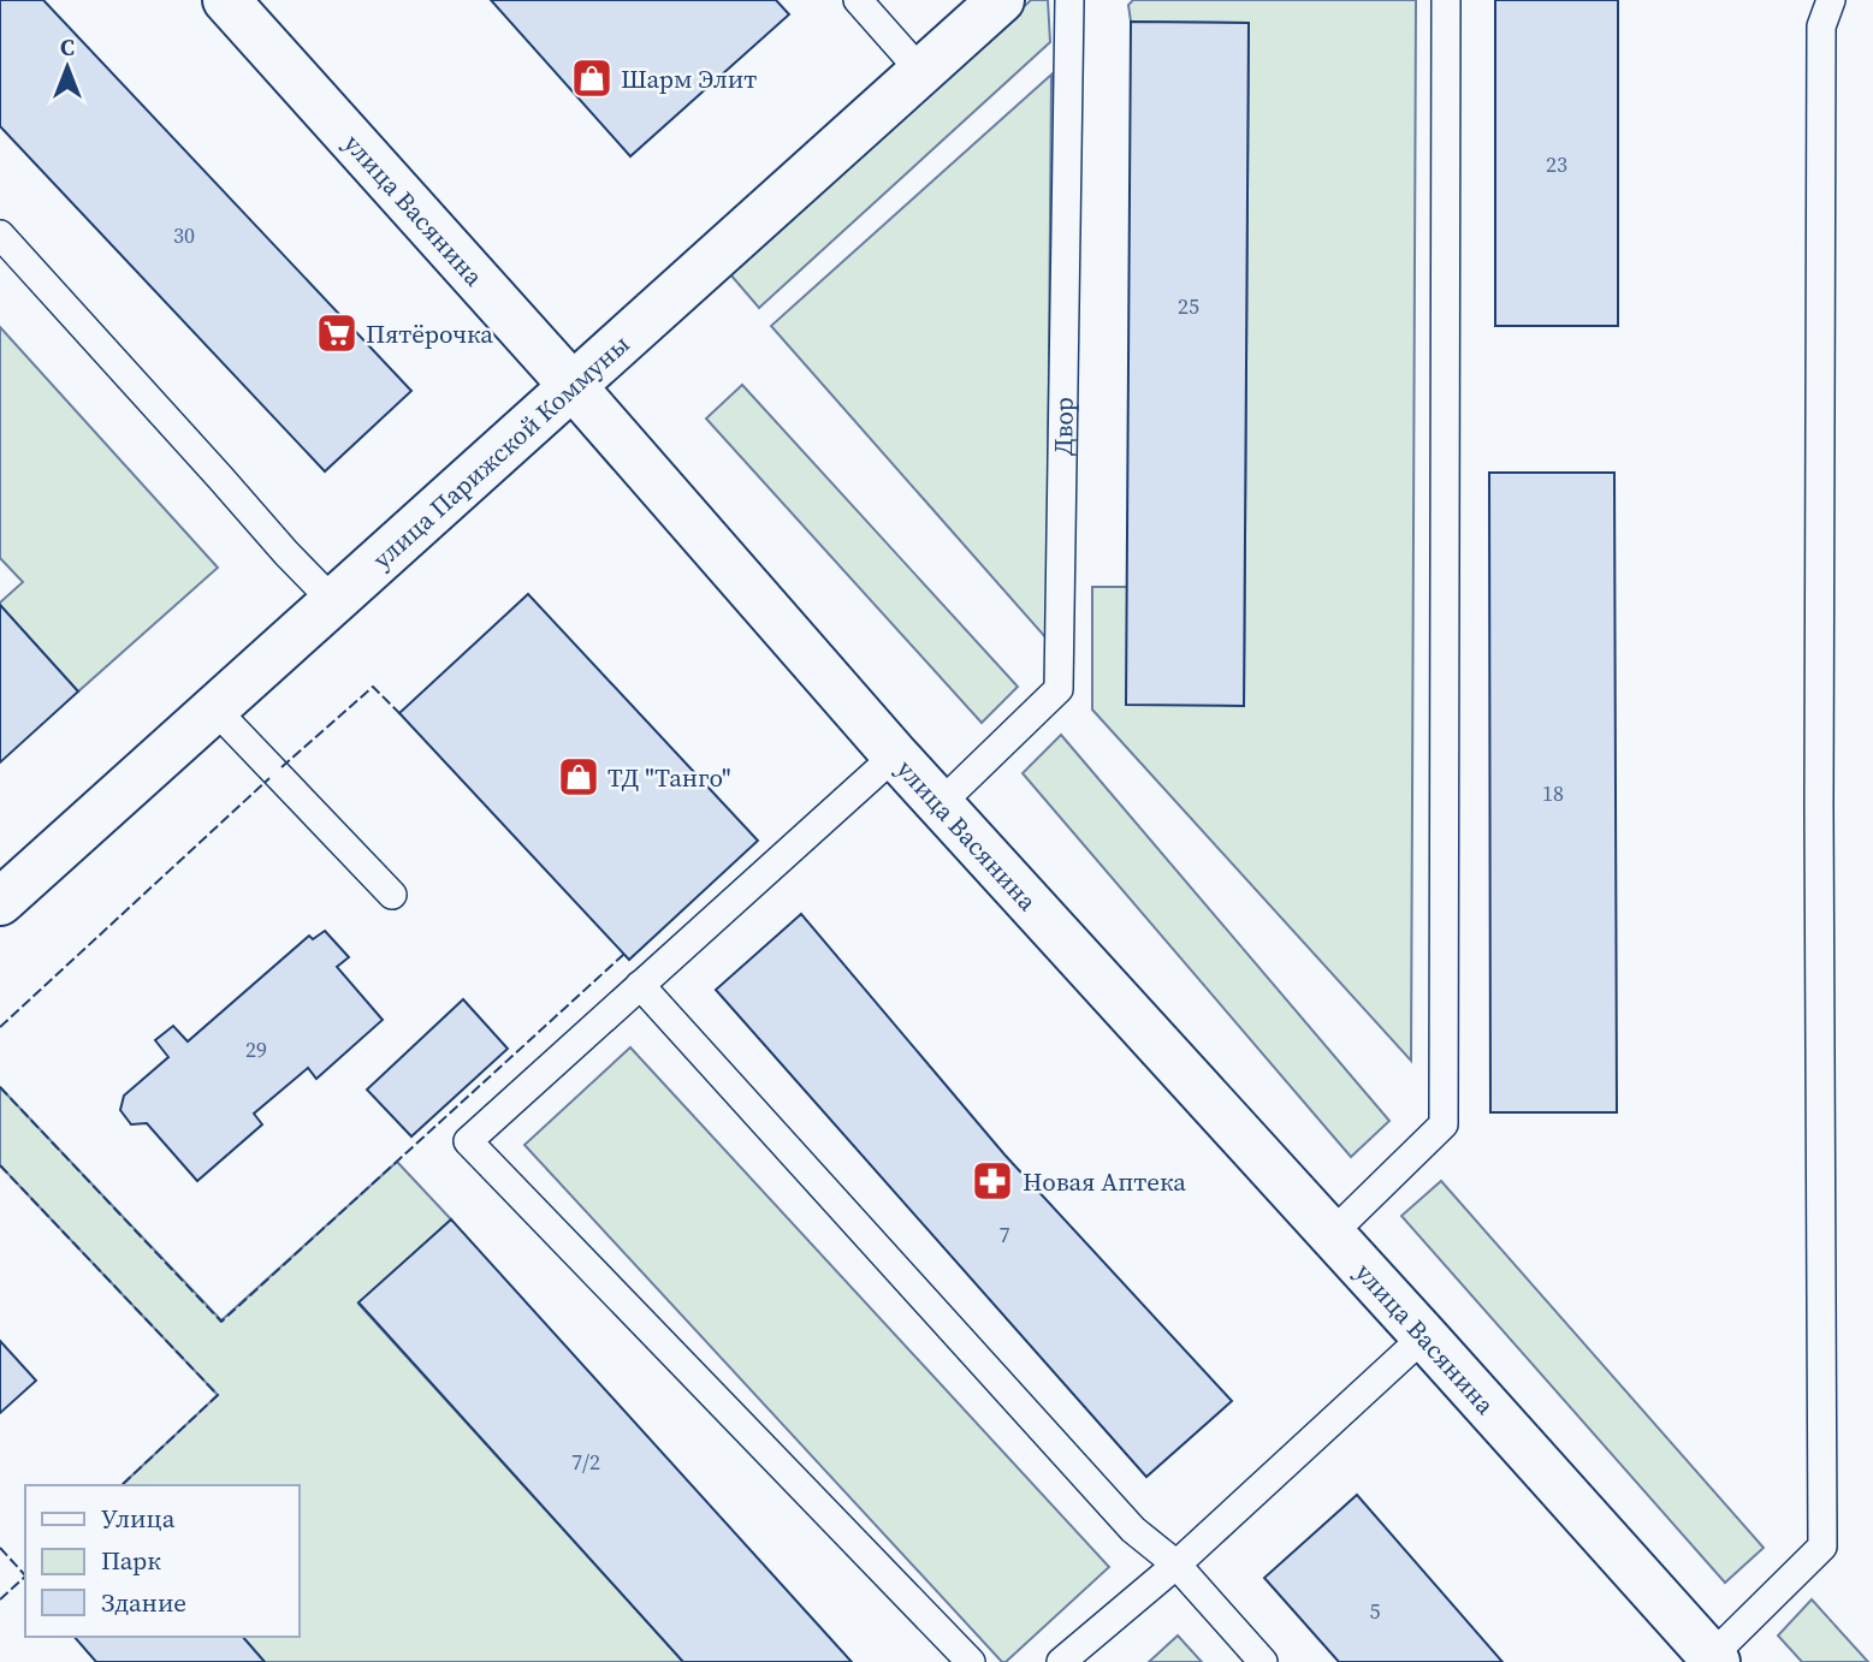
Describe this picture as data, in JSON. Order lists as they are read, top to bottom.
{
  "streets": {
    "street": ["улица Васянина", "улица Парижской Коммуны"],
    "lane": ["Двор"]
  },
  "crossings": [
    ["улица Васянина", "Двор"],
    ["улица Васянина", "улица Парижской Коммуны"]
  ],
  "places": {
    "shop": ["Шарм Элит", "ТД \"Танго\""],
    "supermarket": ["Пятёрочка"],
    "pharmacy": ["Новая Аптека"]
  },
  "house_numbers": [
    "23",
    "30",
    "25",
    "18",
    "29",
    "7",
    "7/2",
    "5"
  ],
  "legend": ["Улица", "Парк", "Здание"],
  "north": "top"
}
